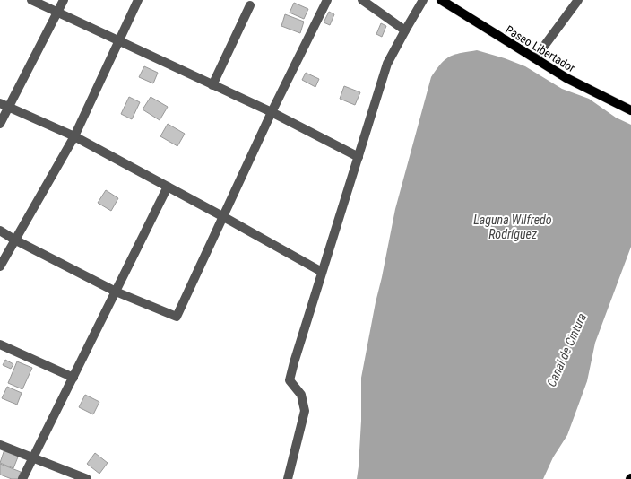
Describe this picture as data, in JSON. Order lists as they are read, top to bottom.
{
  "streets": {
    "main road": ["Paseo Libertador"]
  },
  "water": ["Laguna Wilfredo Rodríguez", "Canal de Cintura"]
}
